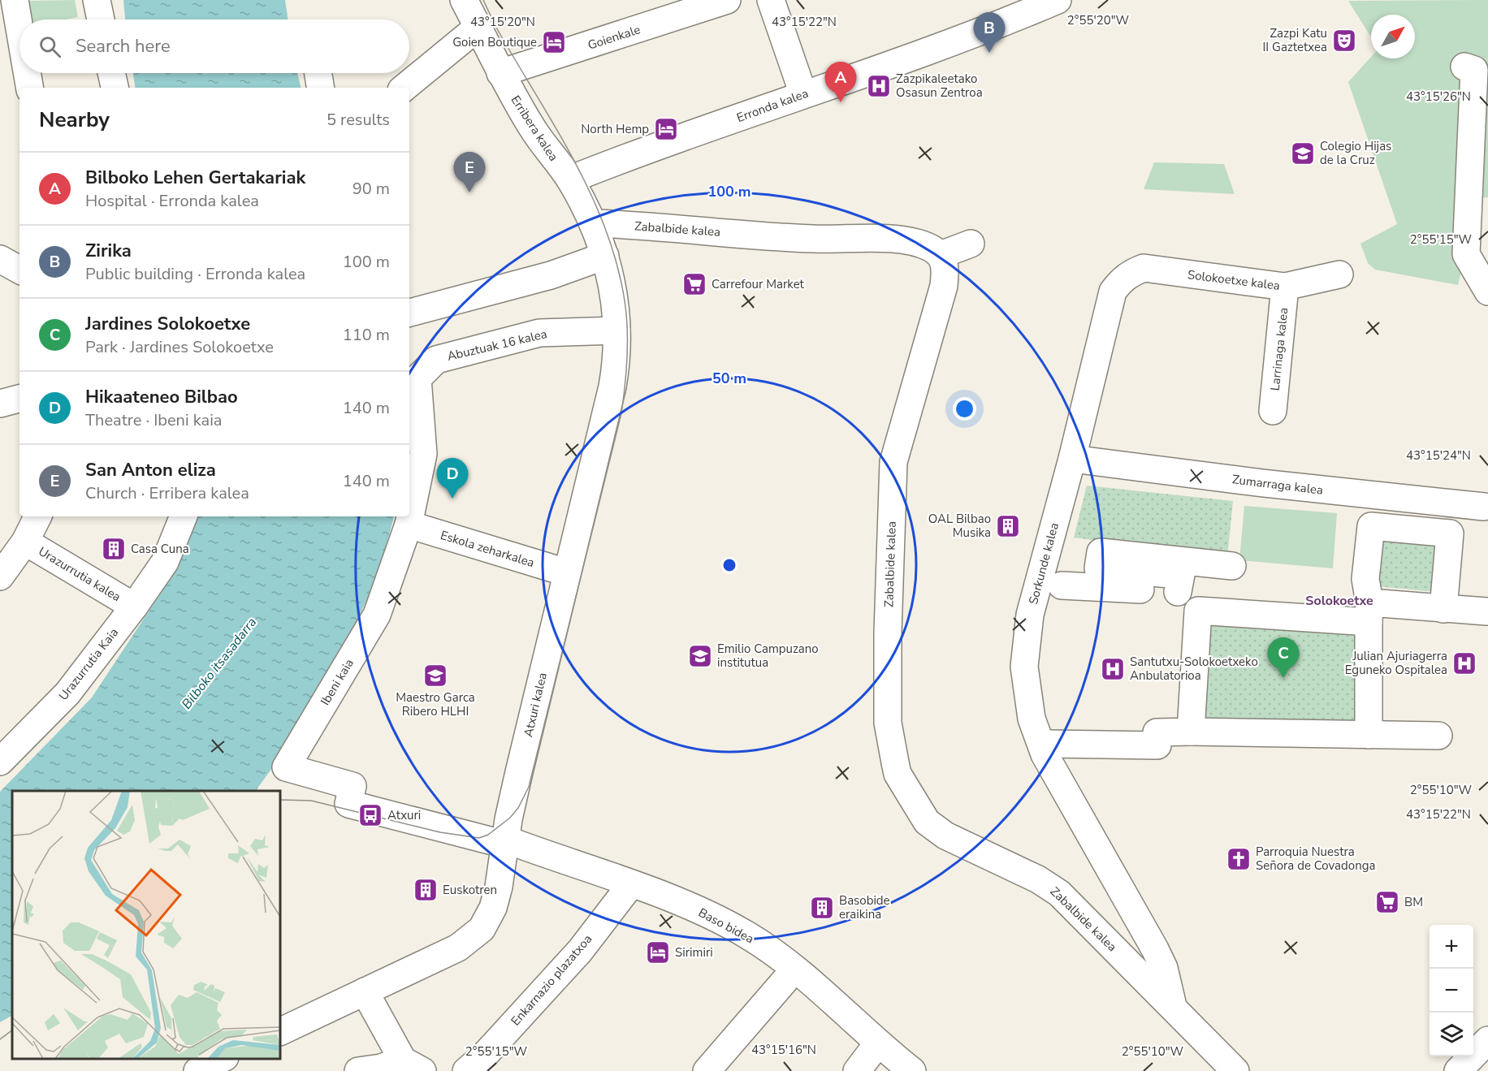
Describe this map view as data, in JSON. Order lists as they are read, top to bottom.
{
  "streets": {
    "street": [
      "Goienkale",
      "Erronda kalea",
      "Erribera kalea",
      "Zabalbide kalea",
      "Solokoetxe kalea",
      "Abuztuak 16 kalea",
      "Larrinaga kalea",
      "Zumarraga kalea",
      "Eskola zeharkalea",
      "Sorkunde kalea",
      "Urazurrutia kalea",
      "Urazurrutia Kaia",
      "Ibeni kaia",
      "Atxuri kalea",
      "Baso bidea",
      "Enkarnazio plazatxoa"
    ]
  },
  "crossings": [
    ["Goienkale", "Erribera kalea"],
    ["Erronda kalea", "Erribera kalea"],
    ["Erribera kalea", "Zabalbide kalea"],
    ["Erribera kalea", "Atxuri kalea"],
    ["Zabalbide kalea", "Sorkunde kalea"],
    ["Solokoetxe kalea", "Larrinaga kalea"],
    ["Solokoetxe kalea", "Sorkunde kalea"],
    ["Abuztuak 16 kalea", "Ibeni kaia"],
    ["Abuztuak 16 kalea", "Atxuri kalea"],
    ["Zumarraga kalea", "Sorkunde kalea"],
    ["Eskola zeharkalea", "Ibeni kaia"],
    ["Eskola zeharkalea", "Atxuri kalea"],
    ["Urazurrutia kalea", "Urazurrutia Kaia"],
    ["Ibeni kaia", "Atxuri kalea"],
    ["Ibeni kaia", "Baso bidea"],
    ["Atxuri kalea", "Baso bidea"],
    ["Baso bidea", "Enkarnazio plazatxoa"]
  ],
  "districts": ["Solokoetxe"],
  "water": ["Bilboko itsasadarra"],
  "places": {
    "theatre": ["Zazpi Katu II Gaztetxea"],
    "hotel": ["Goien Boutique", "North Hemp", "Sirimiri"],
    "hospital": ["Zazpikaleetako Osasun Zentroa", "Julian Ajuriagerra Eguneko Ospitalea", "Santutxu-Solokoetxeko Anbulatorioa"],
    "school or university": ["Colegio Hijas de la Cruz", "Emilio Campuzano institutua", "Maestro Garca Ribero HLHI"],
    "supermarket": ["Carrefour Market", "BM"],
    "building": [
      "OAL Bilbao Musika",
      "Casa Cuna",
      "Euskotren",
      "Basobide eraikina"
    ],
    "bus stop": ["Atxuri"],
    "church": ["Parroquia Nuestra Señora de Covadonga"]
  },
  "north": "top right",
  "page": {
    "pins": [
      "B",
      "A",
      "E",
      "D",
      "C"
    ],
    "search": "Search here",
    "heading": ["Nearby", "5 results"],
    "list": [
      {
        "mark": "A",
        "name": "Bilboko Lehen Gertakariak",
        "note": "Hospital · Erronda kalea",
        "value": "90 m"
      },
      {
        "mark": "B",
        "name": "Zirika",
        "note": "Public building · Erronda kalea",
        "value": "100 m"
      },
      {
        "mark": "C",
        "name": "Jardines Solokoetxe",
        "note": "Park · Jardines Solokoetxe",
        "value": "110 m"
      },
      {
        "mark": "D",
        "name": "Hikaateneo Bilbao",
        "note": "Theatre · Ibeni kaia",
        "value": "140 m"
      },
      {
        "mark": "E",
        "name": "San Anton eliza",
        "note": "Church · Erribera kalea",
        "value": "140 m"
      }
    ],
    "map_buttons": ["+", "−"]
  },
  "coordinates": [
    "2°55'20\"W",
    "43°15'20\"N",
    "43°15'22\"N",
    "43°15'26\"N",
    "2°55'15\"W",
    "43°15'24\"N",
    "2°55'10\"W",
    "43°15'16\"N"
  ],
  "rings": ["100 m", "50 m"]
}
